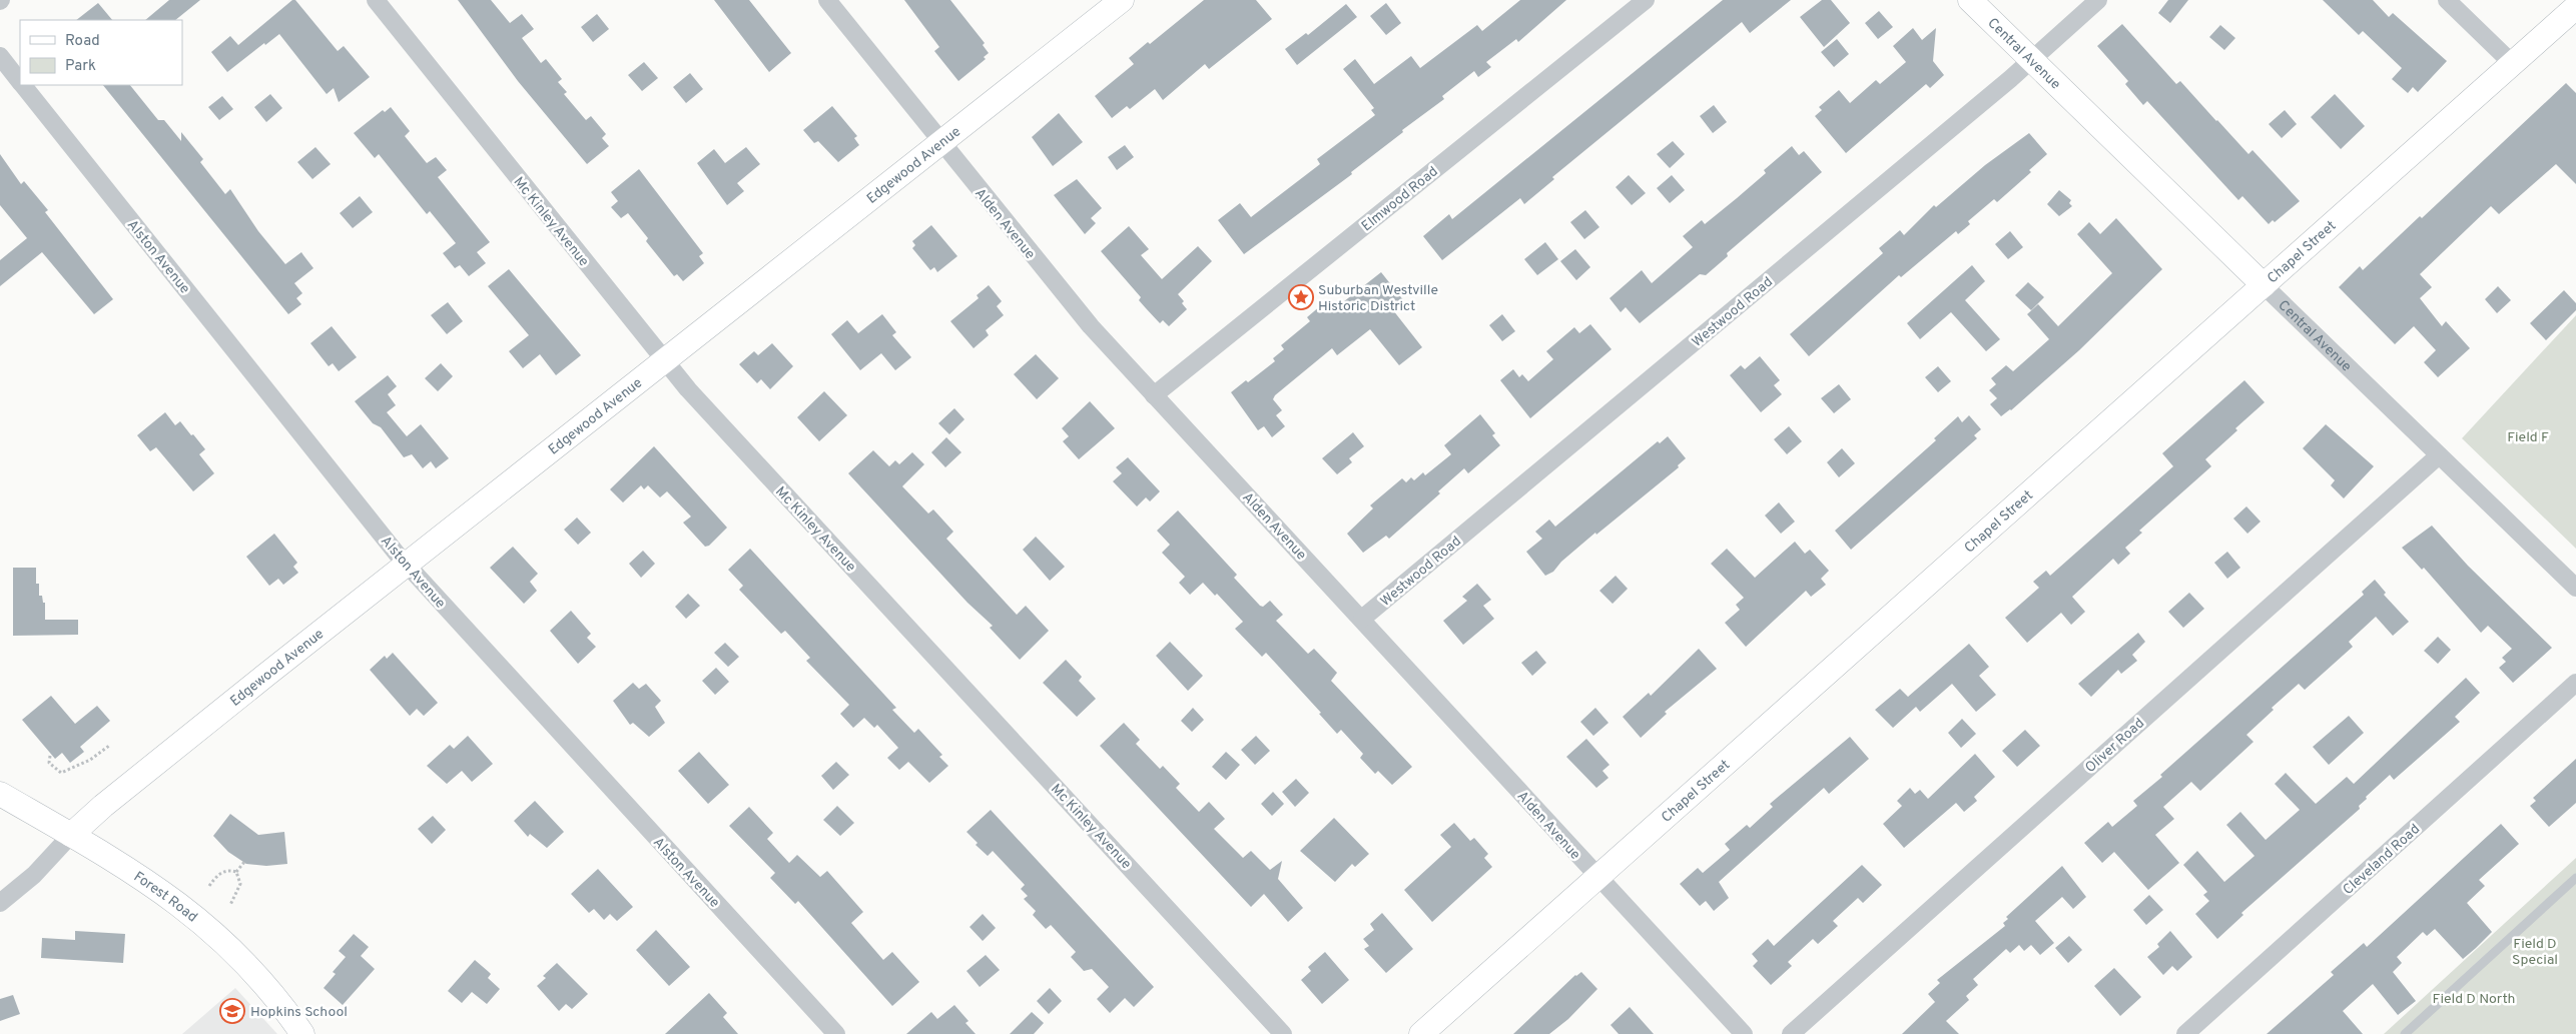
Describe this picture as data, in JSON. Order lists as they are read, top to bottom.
{
  "streets": {
    "street": [
      "Central Avenue",
      "Edgewood Avenue",
      "Elmwood Road",
      "Mc Kinley Avenue",
      "Alden Avenue",
      "Chapel Street",
      "Alston Avenue",
      "Westwood Road",
      "Oliver Road",
      "Cleveland Road",
      "Forest Road"
    ]
  },
  "crossings": [
    ["Central Avenue", "Chapel Street"],
    ["Central Avenue", "Westwood Road"],
    ["Central Avenue", "Oliver Road"],
    ["Edgewood Avenue", "Mc Kinley Avenue"],
    ["Edgewood Avenue", "Alden Avenue"],
    ["Edgewood Avenue", "Alston Avenue"],
    ["Edgewood Avenue", "Forest Road"],
    ["Elmwood Road", "Alden Avenue"],
    ["Alden Avenue", "Chapel Street"],
    ["Alden Avenue", "Westwood Road"]
  ],
  "parks": ["Field F", "Field D Special", "Field D North"],
  "places": {
    "place": ["Suburban Westville Historic District"],
    "school or university": ["Hopkins School"]
  },
  "legend": ["Road", "Park"]
}
